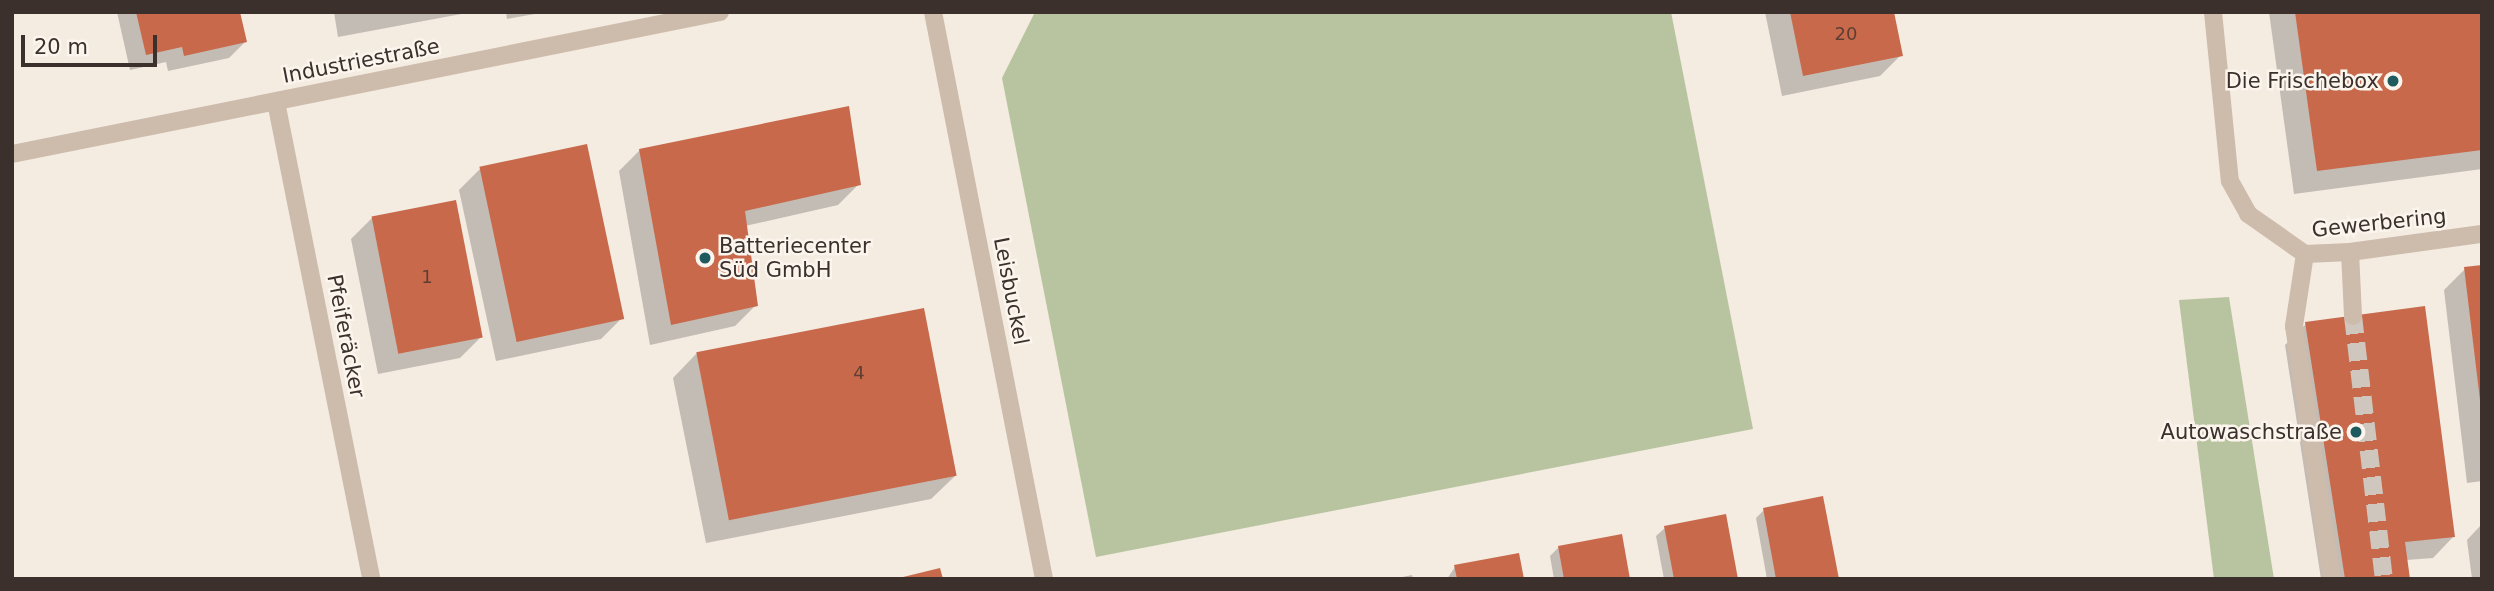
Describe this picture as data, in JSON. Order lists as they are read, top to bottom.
{
  "streets": {
    "street": [
      "Industriestraße",
      "Gewerbering",
      "Leisbuckel",
      "Pfeiferäcker"
    ]
  },
  "crossings": [
    ["Industriestraße", "Pfeiferäcker"]
  ],
  "places": ["Die Frischebox", "Batteriecenter Süd GmbH", "Autowaschstraße"],
  "house_numbers": ["20", "1", "4"],
  "scale_bar": "20 m"
}
